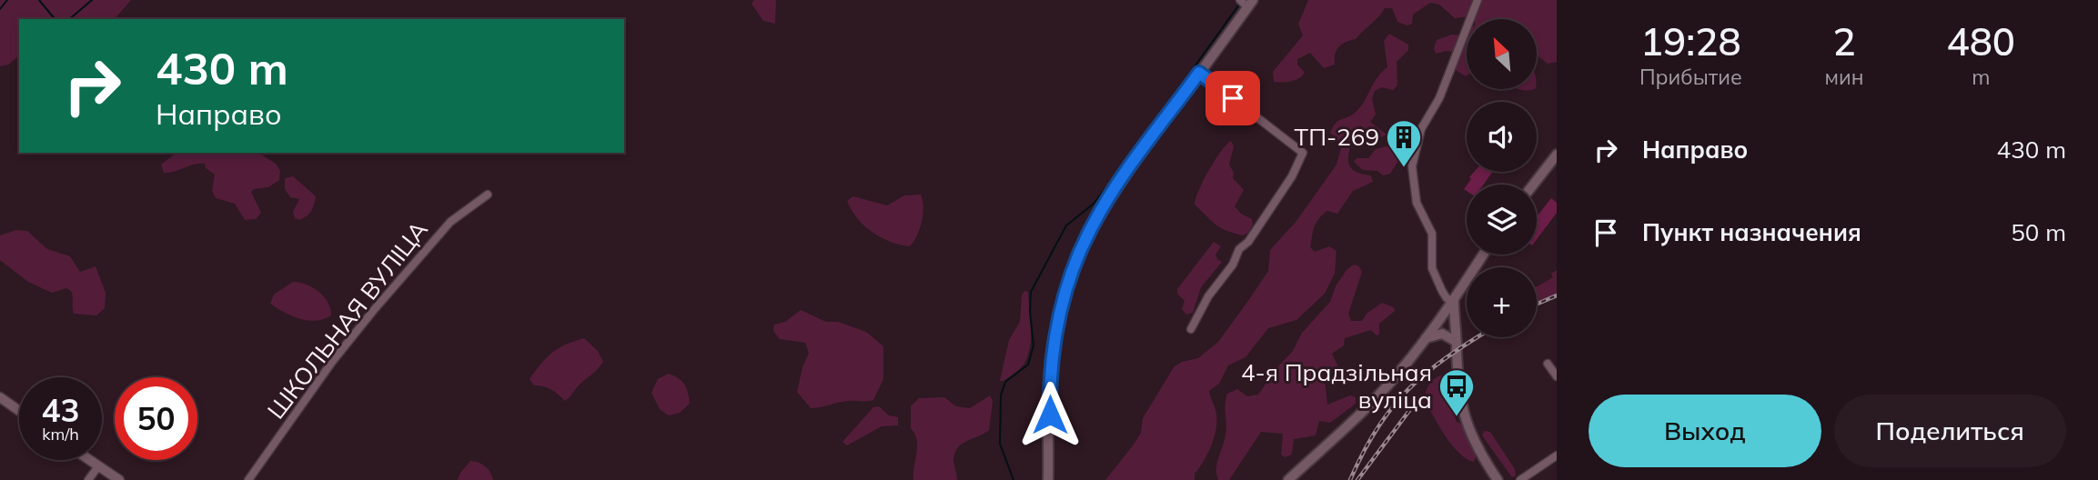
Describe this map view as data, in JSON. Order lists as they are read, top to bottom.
{
  "streets": {
    "street": ["ШКОЛЬНАЯ ВУЛІЦА"]
  },
  "places": {
    "building": ["ТП-269"],
    "bus stop": ["4-я Прадзільная вуліца"]
  },
  "north": "top left",
  "page": {
    "eta": [
      "19:28",
      "Прибытие",
      "2",
      "мин",
      "480",
      "m"
    ],
    "map_buttons": "+",
    "turn": ["430 m", "Направо"],
    "list": [
      {
        "name": "Направо",
        "value": "430 m"
      },
      {
        "name": "Пункт назначения",
        "value": "50 m"
      }
    ],
    "speed": "43 km/h",
    "limit": "50",
    "buttons": ["Выход", "Поделиться"]
  }
}
